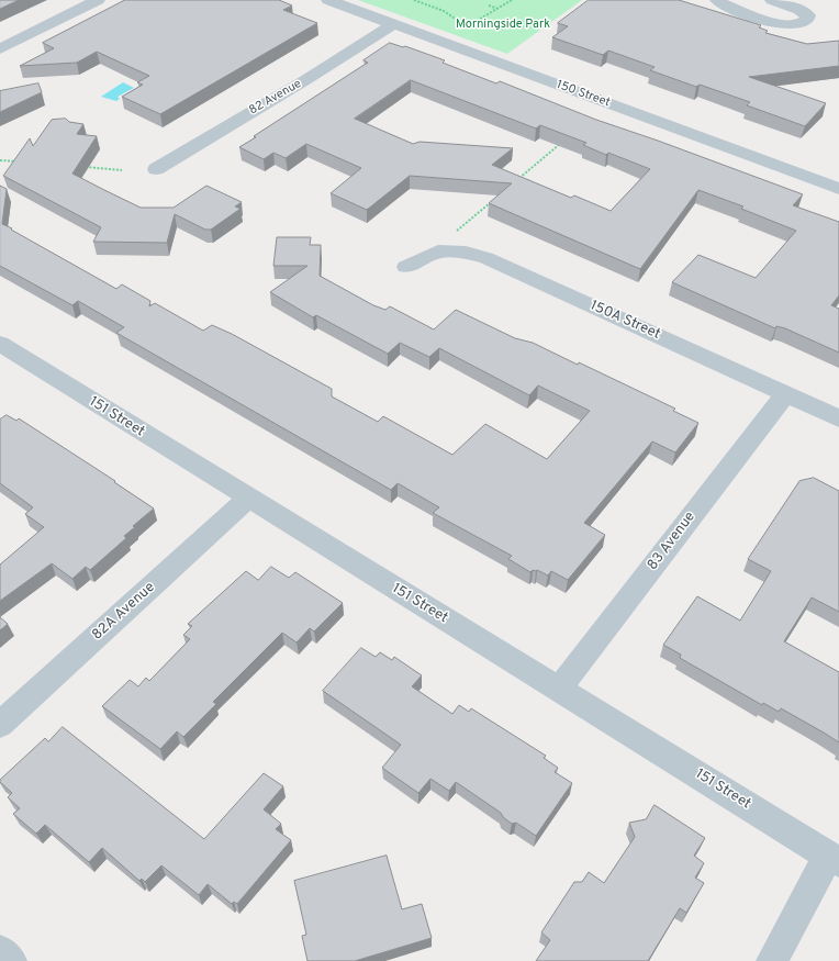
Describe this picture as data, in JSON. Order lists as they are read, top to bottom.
{
  "streets": {
    "street": [
      "150 Street",
      "82 Avenue",
      "150A Street",
      "151 Street",
      "83 Avenue",
      "82A Avenue"
    ]
  },
  "crossings": [
    ["150 Street", "82 Avenue"],
    ["150A Street", "83 Avenue"],
    ["151 Street", "83 Avenue"],
    ["151 Street", "82A Avenue"]
  ],
  "parks": ["Morningside Park"]
}
